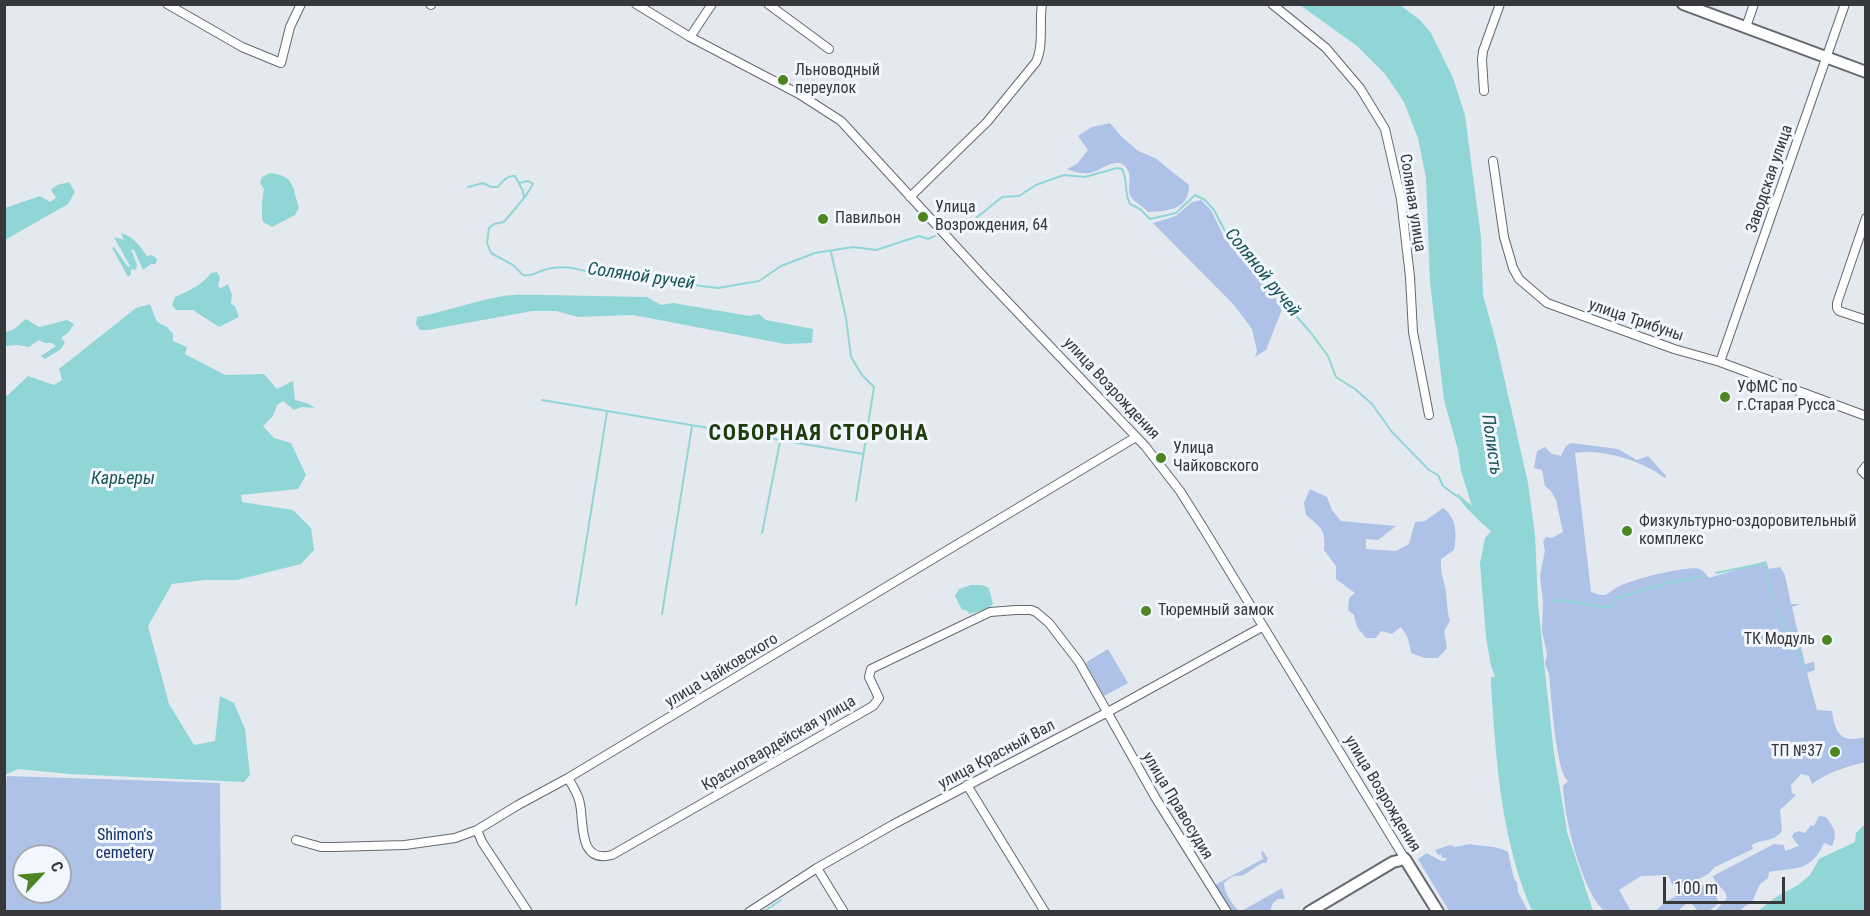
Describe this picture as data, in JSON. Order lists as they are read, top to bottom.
{
  "streets": {
    "main road": ["улица Возрождения"],
    "street": [
      "Заводская улица",
      "Соляная улица",
      "улица Трибуны",
      "улица Чайковского",
      "Красногвардейская улица",
      "улица Красный Вал",
      "улица Правосудия"
    ]
  },
  "crossings": [
    ["Заводская улица", "улица Трибуны"],
    ["улица Возрождения", "улица Чайковского"],
    ["улица Возрождения", "улица Красный Вал"],
    ["улица Чайковского", "Красногвардейская улица"],
    ["Красногвардейская улица", "улица Красный Вал"],
    ["Красногвардейская улица", "улица Правосудия"],
    ["улица Красный Вал", "улица Правосудия"]
  ],
  "districts": ["СОБОРНАЯ СТОРОНА"],
  "water": ["Соляной ручей", "Полисть", "Карьеры"],
  "parks": ["Shimon's cemetery"],
  "places": [
    "Льноводный переулок",
    "Улица Возрождения, 64",
    "Павильон",
    "УФМС по г.Старая Русса",
    "Улица Чайковского",
    "Физкультурно-оздоровительный комплекс",
    "Тюремный замок",
    "ТК Модуль",
    "ТП №37"
  ],
  "scale_bar": "100 m",
  "north": "top right"
}
